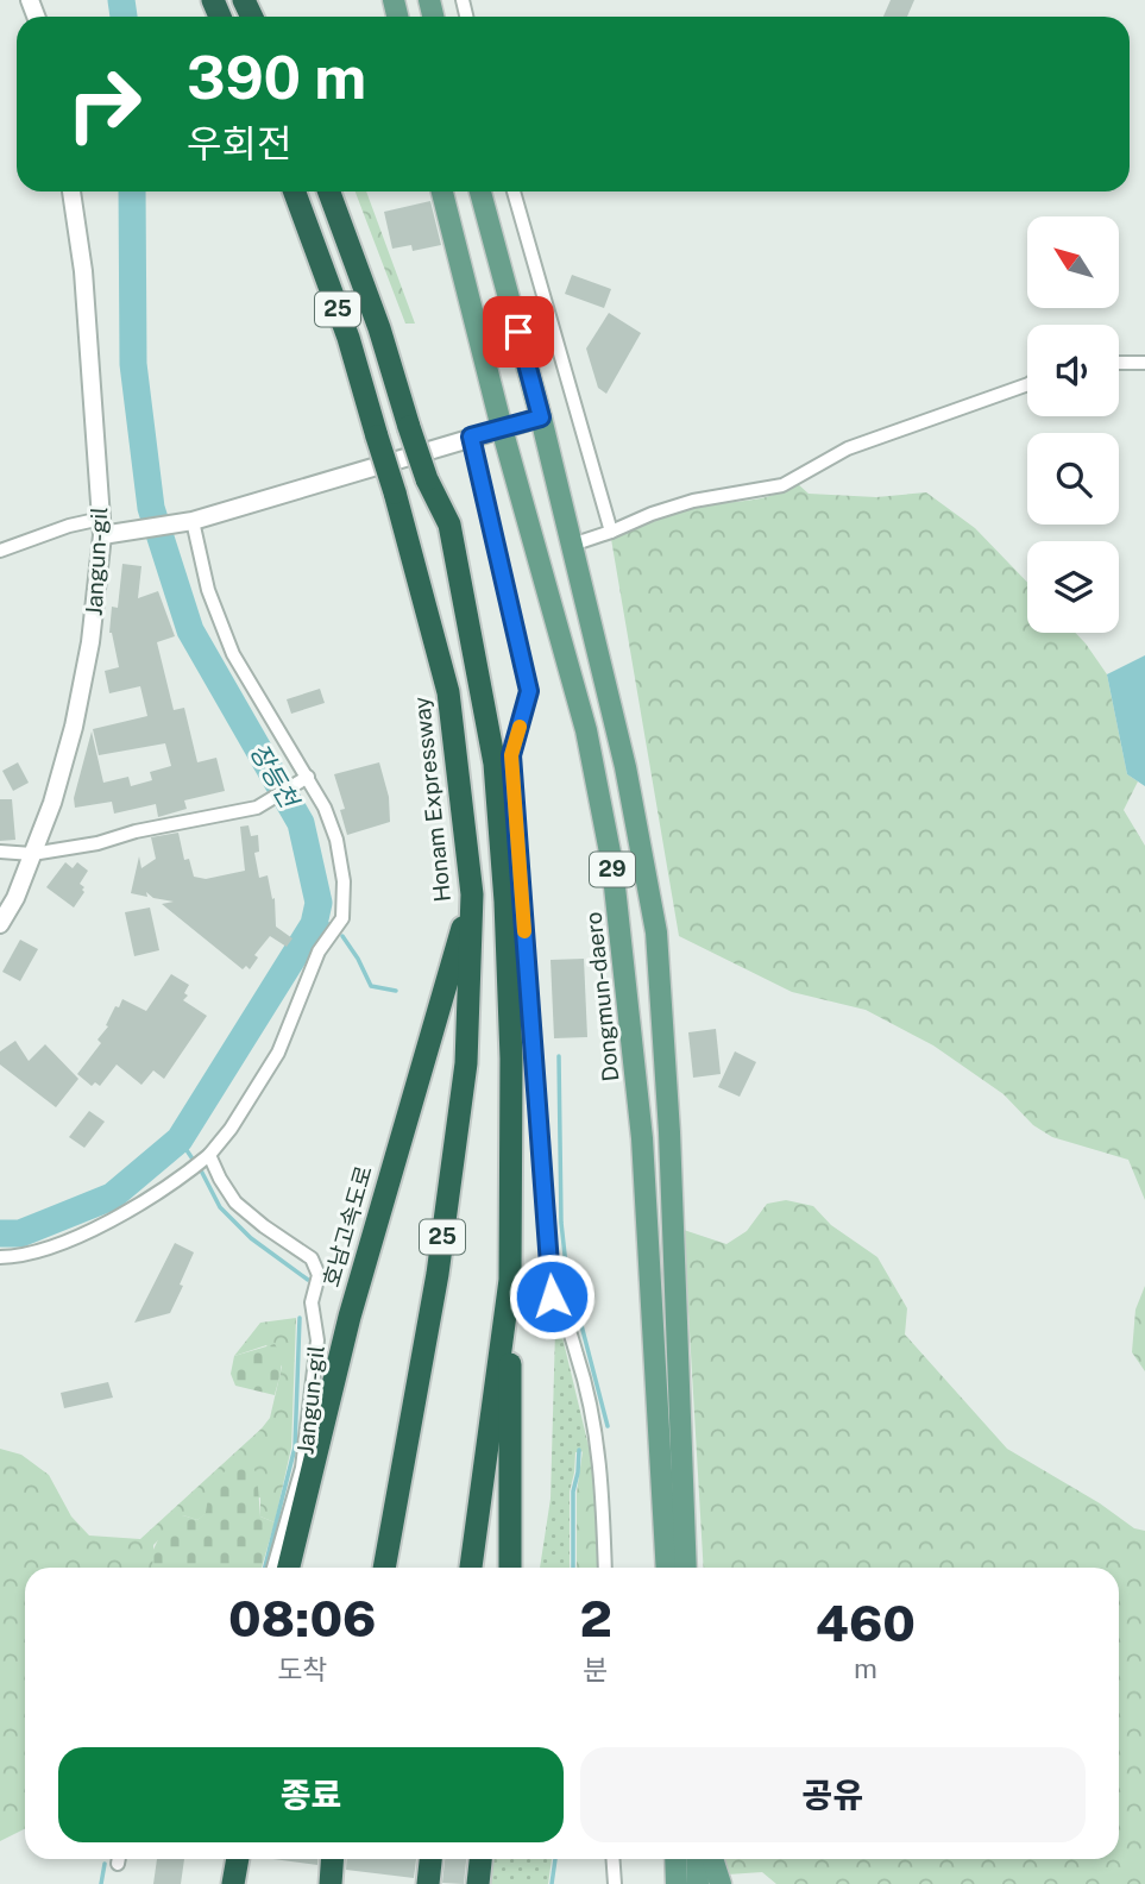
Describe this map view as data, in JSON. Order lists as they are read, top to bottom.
{
  "streets": {
    "highway": ["25", "Honam Expressway", "호남고속도로"],
    "main road": ["29", "Dongmun-daero"],
    "street": ["Jangun-gil"]
  },
  "crossings": [
    ["Honam Expressway", "호남고속도로"]
  ],
  "water": ["장등천"],
  "north": "top left",
  "page": {
    "turn": ["390 m", "우회전"],
    "eta": [
      "08:06",
      "도착",
      "2",
      "분",
      "460",
      "m"
    ],
    "buttons": ["종료", "공유"]
  }
}
